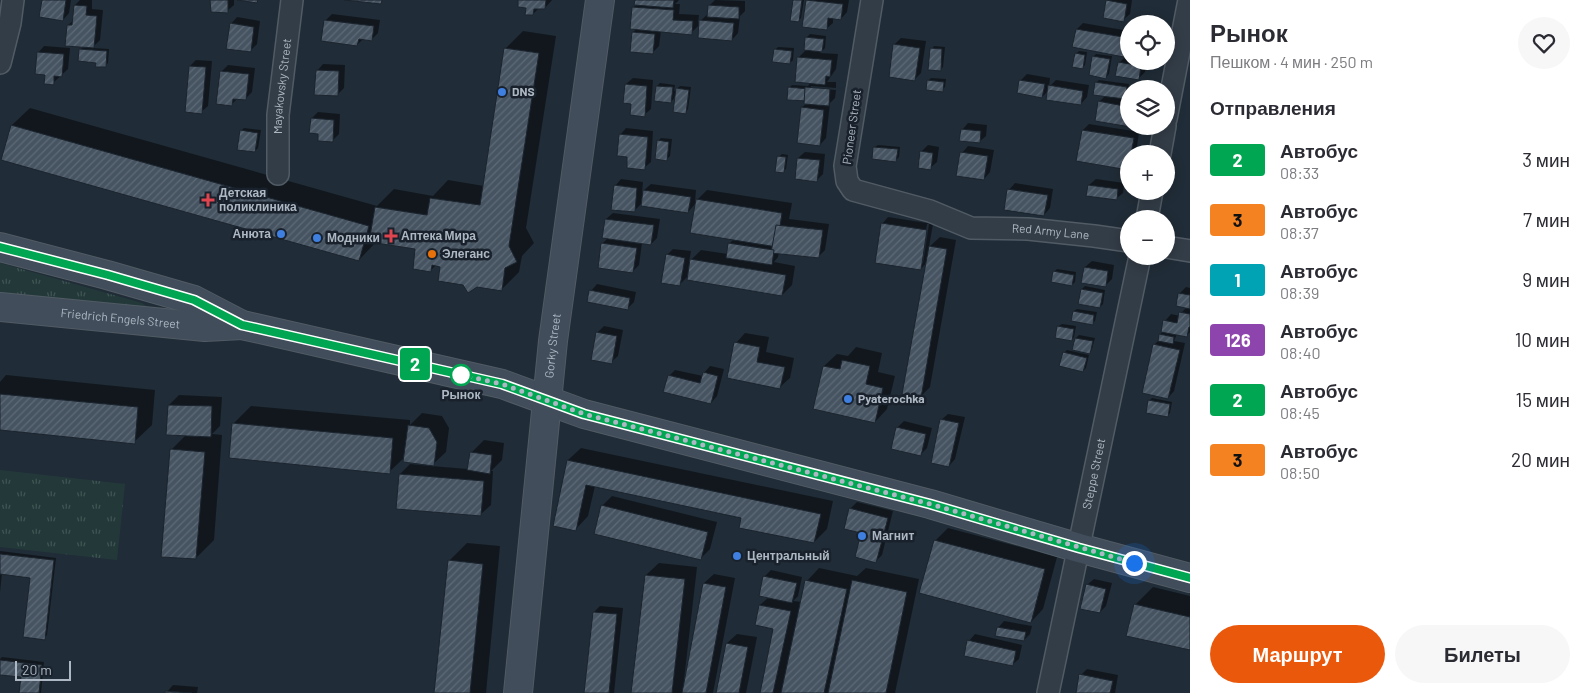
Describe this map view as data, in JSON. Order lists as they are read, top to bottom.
{
  "streets": {
    "street": [
      "Mayakovsky Street",
      "Pioneer Street",
      "Red Army Lane",
      "Friedrich Engels Street",
      "Gorky Street",
      "Steppe Street"
    ]
  },
  "crossings": [
    ["Pioneer Street", "Red Army Lane"],
    ["Friedrich Engels Street", "Gorky Street"],
    ["Friedrich Engels Street", "Steppe Street"]
  ],
  "places": {
    "other": [
      "DNS",
      "Анюта",
      "Модники",
      "Элеганс",
      "Рынок",
      "Pyaterochka",
      "Магнит",
      "Центральный"
    ],
    "health": ["Детская поликлиника", "Аптека Мира"]
  },
  "lines": ["bus line 2"],
  "scale_bar": "20 m",
  "page": {
    "on_map": "2",
    "heading": [
      ["Рынок", "Пешком · 4 мин · 250 m"],
      "Отправления"
    ],
    "map_buttons": ["+", "−"],
    "list": [
      {
        "mark": "2",
        "name": "Автобус",
        "note": "08:33",
        "value": "3 мин"
      },
      {
        "mark": "3",
        "name": "Автобус",
        "note": "08:37",
        "value": "7 мин"
      },
      {
        "mark": "1",
        "name": "Автобус",
        "note": "08:39",
        "value": "9 мин"
      },
      {
        "mark": "126",
        "name": "Автобус",
        "note": "08:40",
        "value": "10 мин"
      },
      {
        "mark": "2",
        "name": "Автобус",
        "note": "08:45",
        "value": "15 мин"
      },
      {
        "mark": "3",
        "name": "Автобус",
        "note": "08:50",
        "value": "20 мин"
      }
    ],
    "buttons": ["Маршрут", "Билеты"],
    "scale": "20 m"
  }
}
